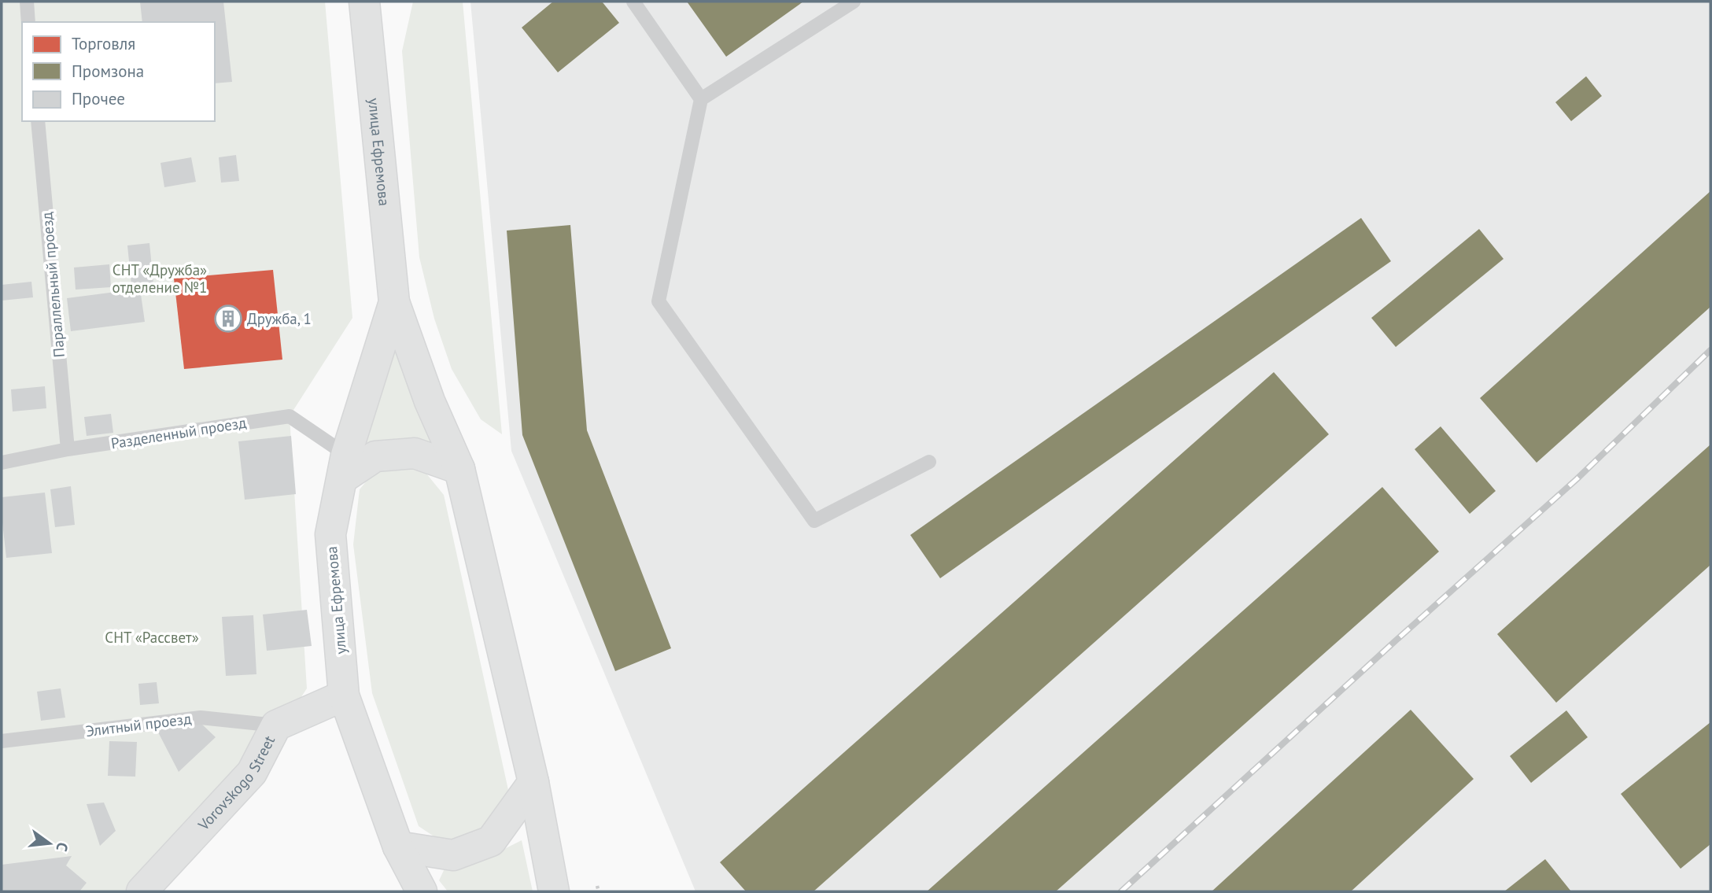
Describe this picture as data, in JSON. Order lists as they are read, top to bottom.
{
  "streets": {
    "main road": ["улица Ефремова", "Vorovskogo Street"],
    "lane": ["Параллельный проезд", "Разделенный проезд", "Элитный проезд"]
  },
  "crossings": [
    ["улица Ефремова", "Разделенный проезд"],
    ["улица Ефремова", "Vorovskogo Street"],
    ["Параллельный проезд", "Разделенный проезд"],
    ["Элитный проезд", "Vorovskogo Street"]
  ],
  "parks": ["СНТ «Дружба» отделение №1", "СНТ «Рассвет»"],
  "places": {
    "building": ["Дружба, 1"]
  },
  "legend": ["Торговля", "Промзона", "Прочее"],
  "north": "right"
}
